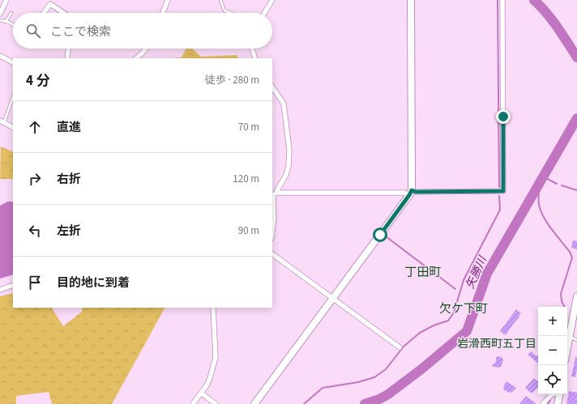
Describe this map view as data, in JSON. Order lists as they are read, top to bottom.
{
  "districts": ["丁田町", "欠ケ下町", "岩滑西町五丁目"],
  "water": ["矢勝川"],
  "page": {
    "search": "ここで検索",
    "heading": ["4 分", "徒歩 · 280 m"],
    "list": [
      ["直進", "70 m"],
      ["右折", "120 m"],
      ["左折", "90 m"],
      "目的地に到着"
    ],
    "map_buttons": ["+", "−"]
  }
}
